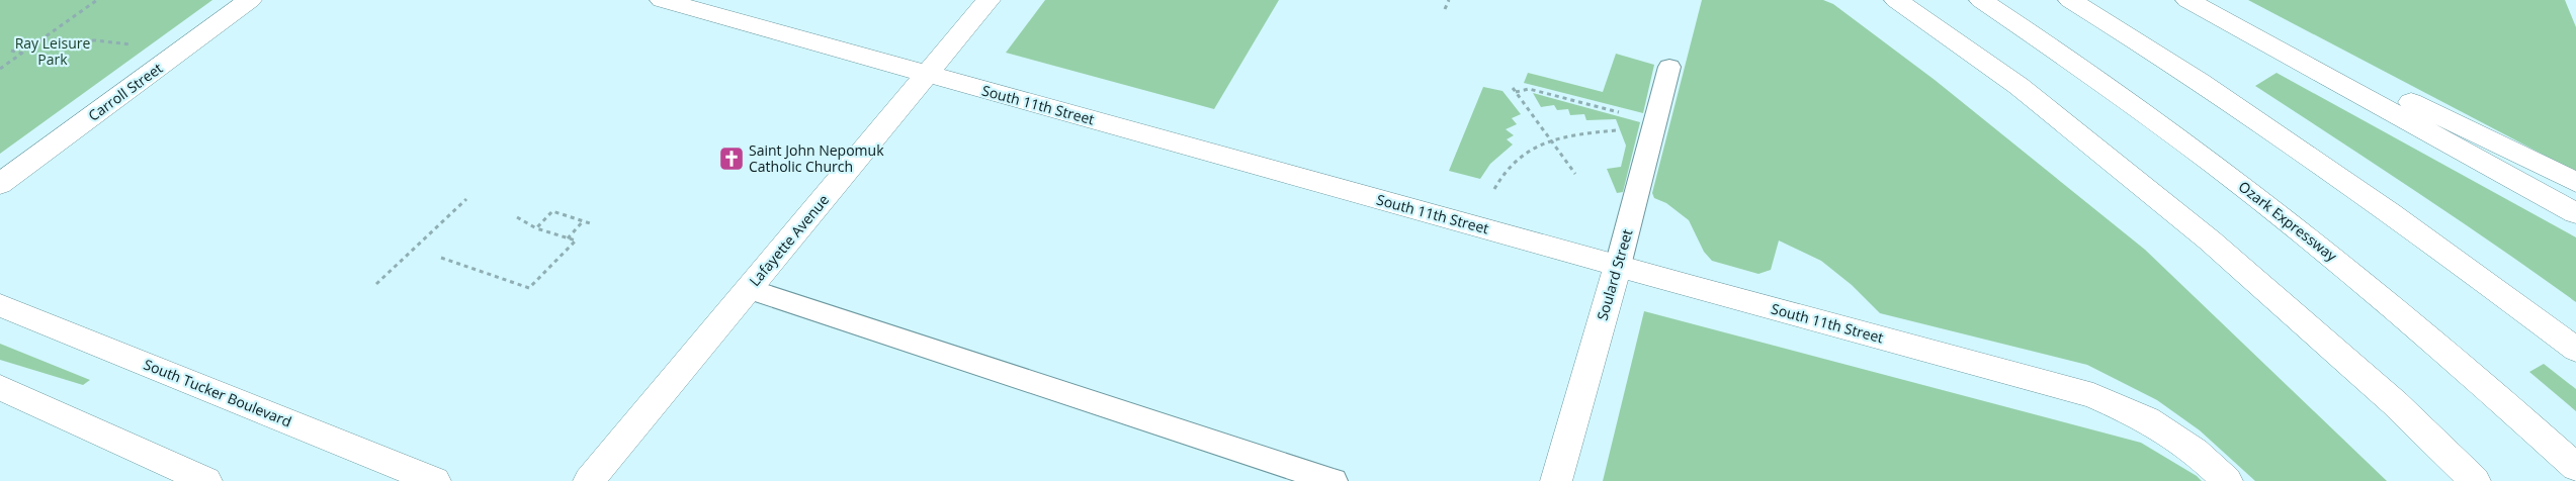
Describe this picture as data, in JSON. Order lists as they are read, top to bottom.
{
  "streets": {
    "main road": [
      "Carroll Street",
      "South 11th Street",
      "Ozark Expressway",
      "Lafayette Avenue",
      "Soulard Street",
      "South Tucker Boulevard"
    ]
  },
  "crossings": [
    ["South 11th Street", "Lafayette Avenue"],
    ["South 11th Street", "Soulard Street"]
  ],
  "parks": ["Ray Leisure Park"],
  "places": {
    "church": ["Saint John Nepomuk Catholic Church"]
  }
}
